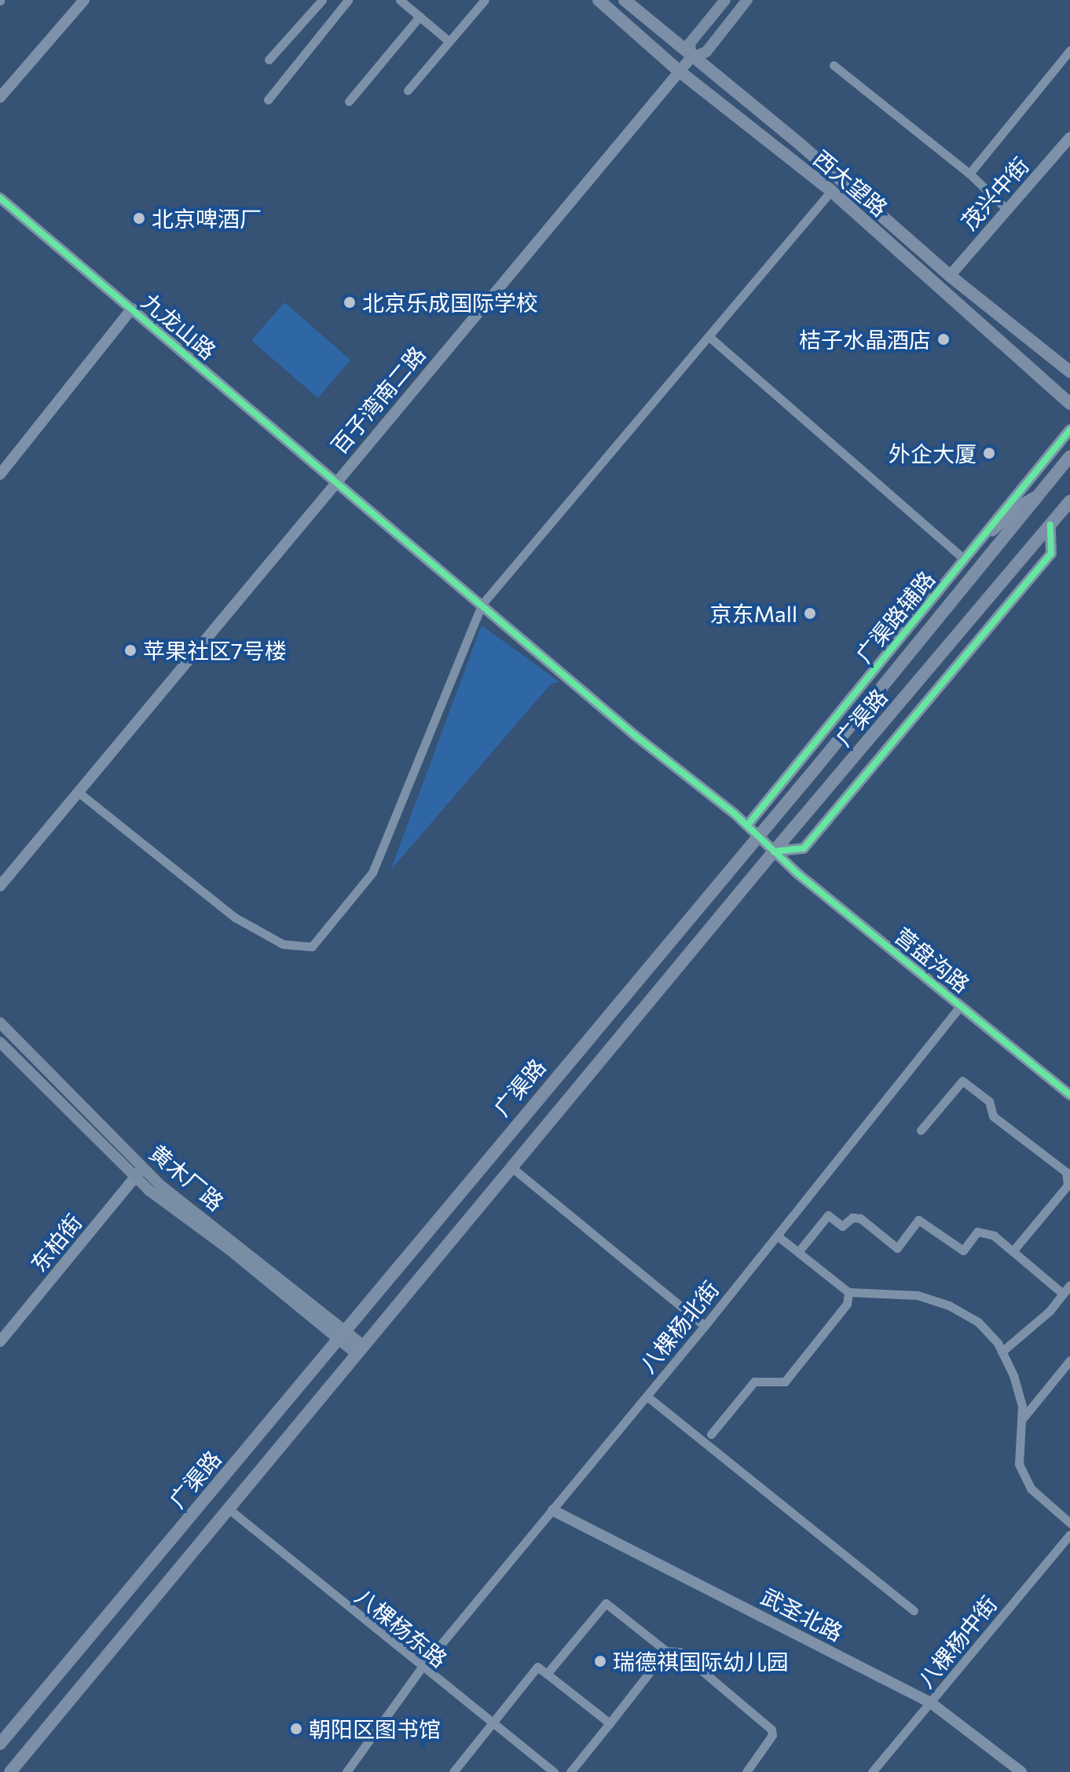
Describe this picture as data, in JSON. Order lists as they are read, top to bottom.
{
  "streets": {
    "main road": ["西大望路", "广渠路", "黄木厂路"],
    "street": [
      "茂兴中街",
      "九龙山路",
      "百子湾南二路",
      "广渠路辅路",
      "营盘沟路",
      "东柏街",
      "八棵杨北街",
      "武圣北路",
      "八棵杨东路",
      "八棵杨中街"
    ]
  },
  "crossings": [
    ["西大望路", "茂兴中街"],
    ["西大望路", "百子湾南二路"],
    ["九龙山路", "百子湾南二路"],
    ["九龙山路", "营盘沟路"],
    ["广渠路辅路", "营盘沟路"],
    ["广渠路", "营盘沟路"],
    ["广渠路", "黄木厂路"],
    ["广渠路", "八棵杨东路"],
    ["营盘沟路", "八棵杨北街"],
    ["黄木厂路", "东柏街"],
    ["八棵杨北街", "武圣北路"],
    ["八棵杨北街", "八棵杨东路"],
    ["武圣北路", "八棵杨中街"]
  ],
  "places": [
    "北京啤酒厂",
    "北京乐成国际学校",
    "桔子水晶酒店",
    "外企大厦",
    "京东Mall",
    "苹果社区7号楼",
    "瑞德祺国际幼儿园",
    "朝阳区图书馆"
  ]
}
